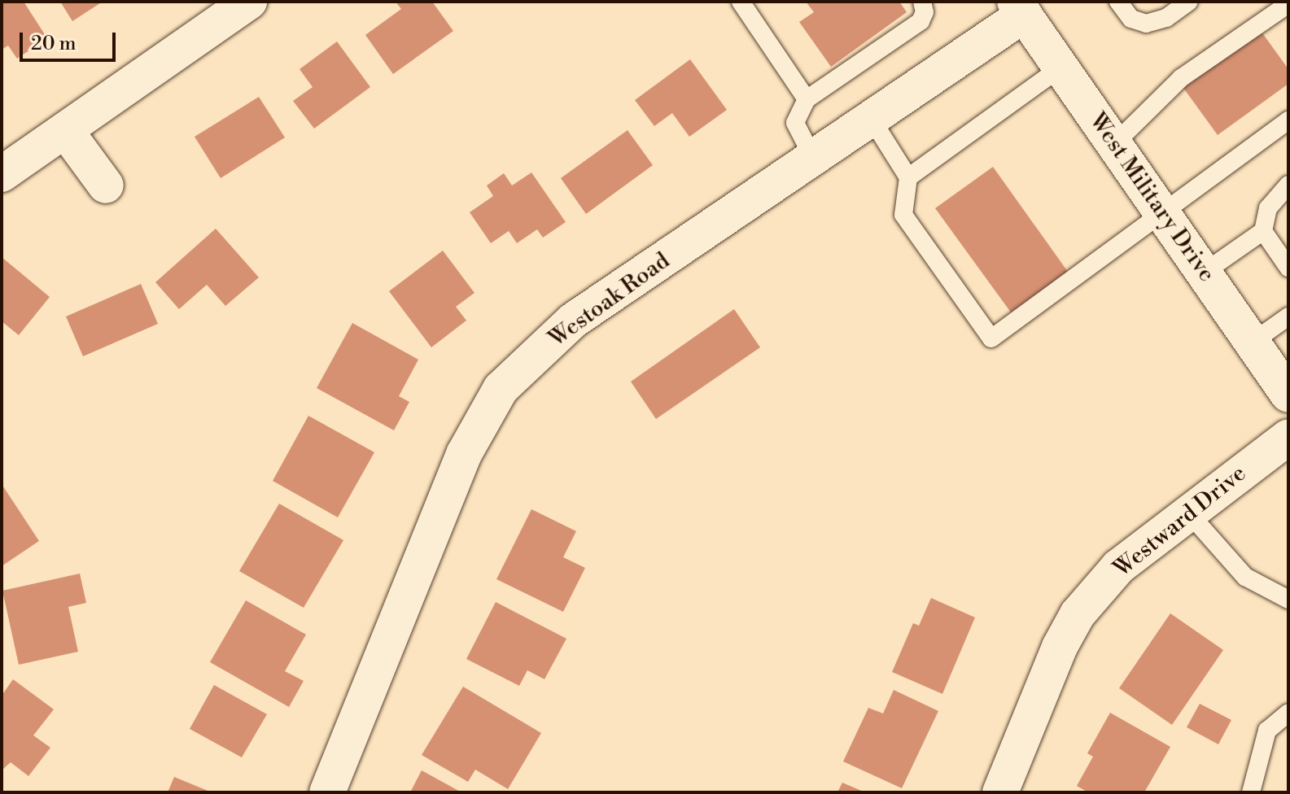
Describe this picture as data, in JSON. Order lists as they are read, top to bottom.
{
  "streets": {
    "street": ["West Military Drive", "Westoak Road", "Westward Drive"]
  },
  "crossings": [
    ["West Military Drive", "Westoak Road"]
  ],
  "scale_bar": "20 m"
}
